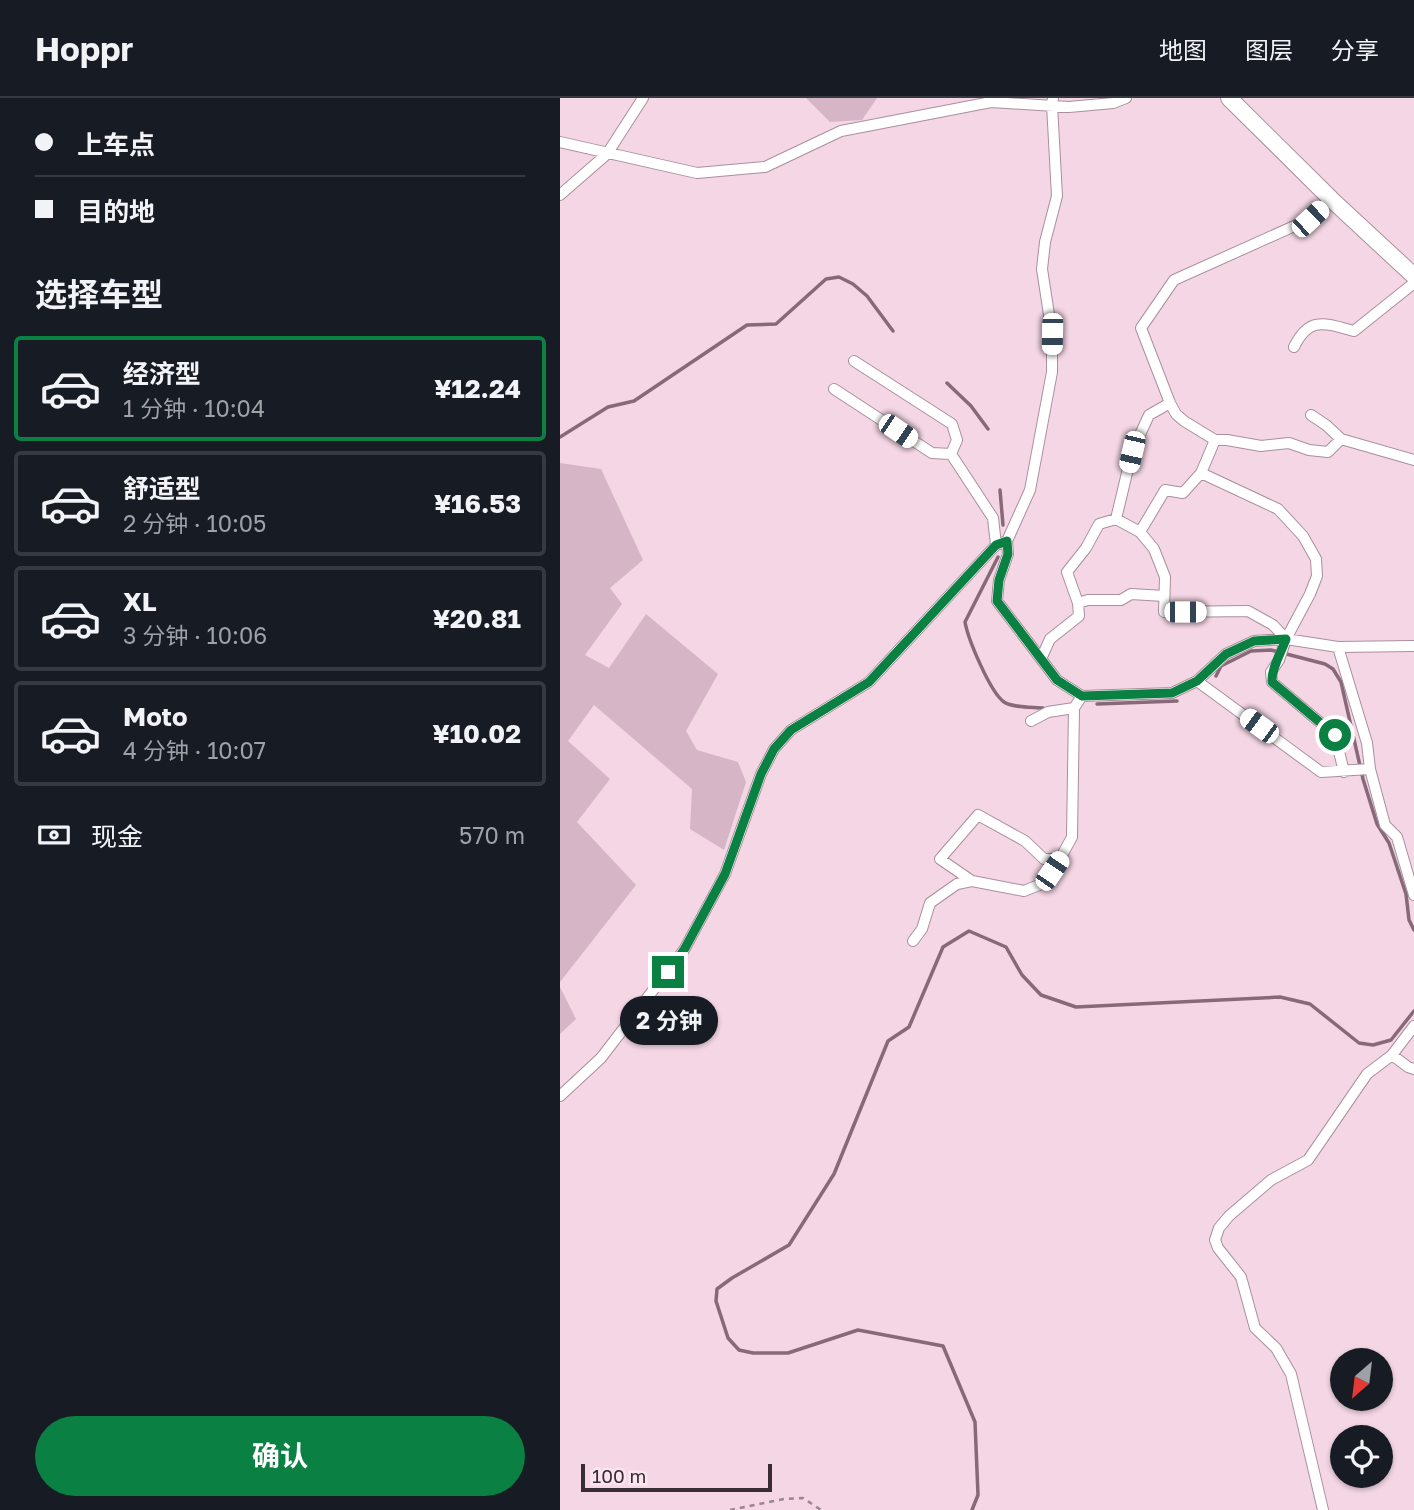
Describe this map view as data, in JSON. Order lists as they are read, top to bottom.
{
  "scale_bar": "100 m",
  "north": "bottom left",
  "page": {
    "header": "Hoppr",
    "nav": ["地图", "图层", "分享"],
    "banner": ["上车点", "目的地"],
    "heading": "选择车型",
    "list": [
      {
        "name": "经济型",
        "note": "1 分钟 · 10:04",
        "value": "¥12.24"
      },
      {
        "name": "舒适型",
        "note": "2 分钟 · 10:05",
        "value": "¥16.53"
      },
      {
        "name": "XL",
        "note": "3 分钟 · 10:06",
        "value": "¥20.81"
      },
      {
        "name": "Moto",
        "note": "4 分钟 · 10:07",
        "value": "¥10.02"
      }
    ],
    "pay": ["现金", "570 m"],
    "bubble": "2 分钟",
    "buttons": "确认",
    "scale": "100 m"
  }
}
